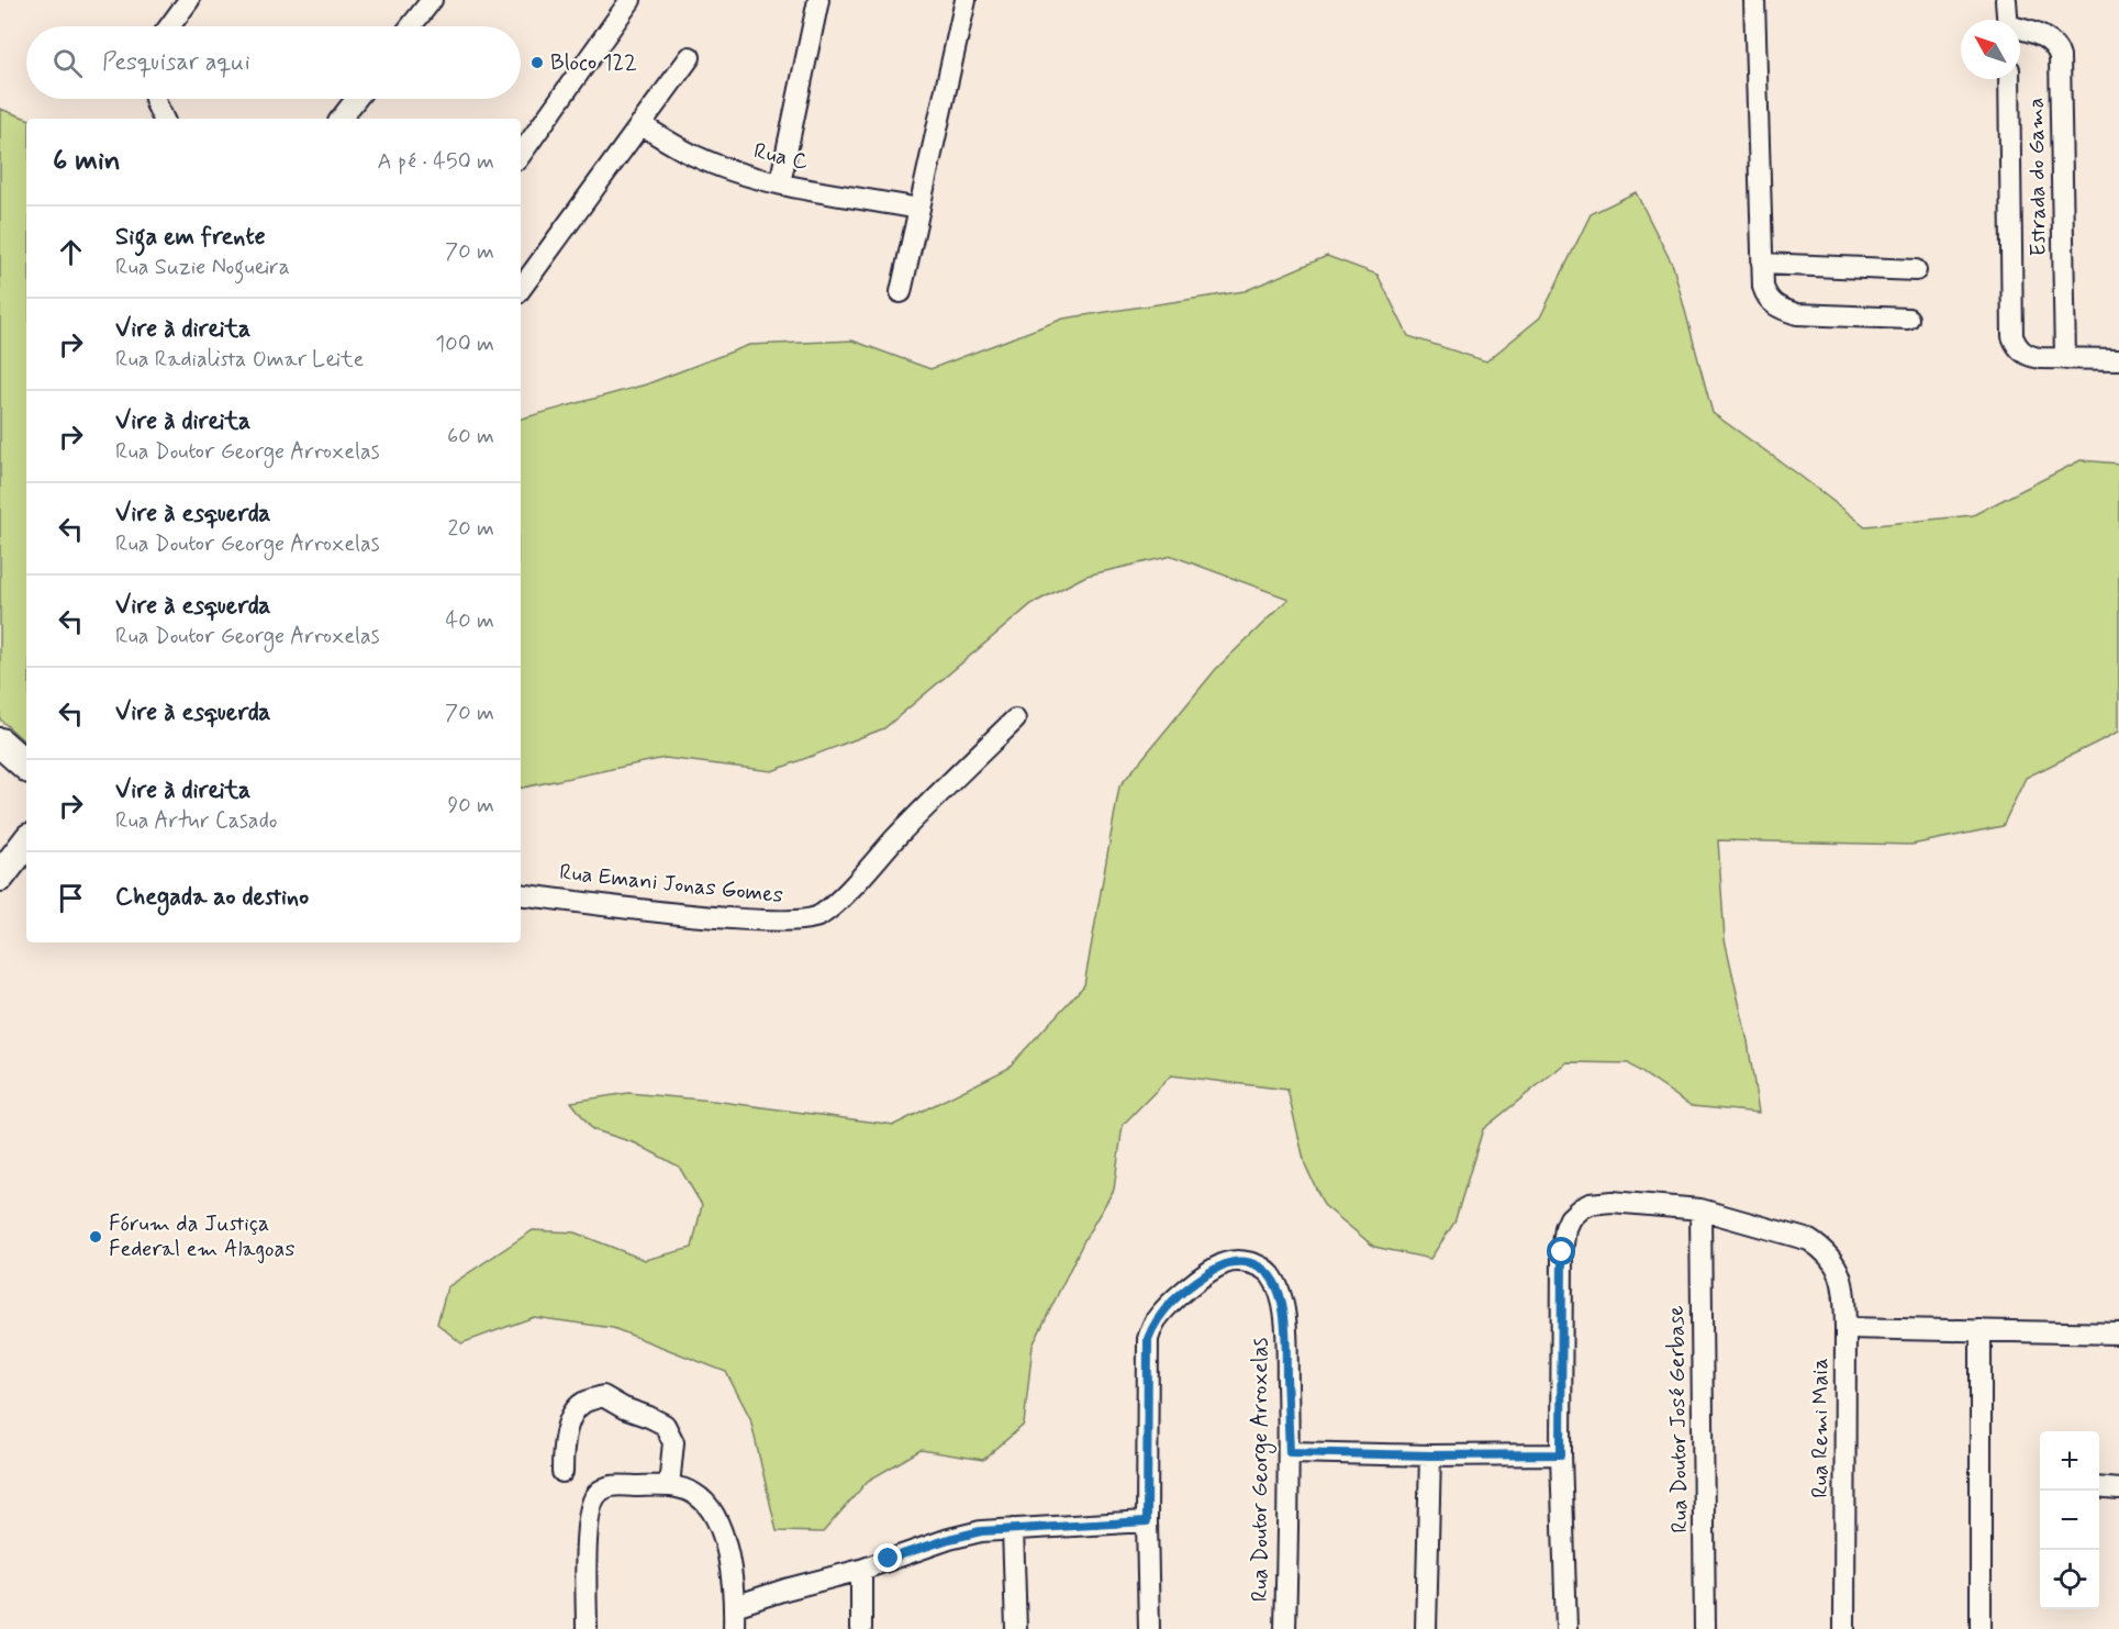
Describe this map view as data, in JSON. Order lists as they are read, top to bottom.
{
  "streets": {
    "street": [
      "Rua C",
      "Estrada do Gama",
      "Rua Emani Jonas Gomes",
      "Rua Doutor José Gerbase",
      "Rua Remi Maia",
      "Rua Doutor George Arroxelas"
    ]
  },
  "crossings": [
    ["Rua Doutor José Gerbase", "Rua Remi Maia"]
  ],
  "places": ["Bloco 122", "Fórum da Justiça Federal em Alagoas"],
  "north": "top left",
  "page": {
    "search": "Pesquisar aqui",
    "heading": ["6 min", "A pé · 450 m"],
    "list": [
      ["Siga em frente", "Rua Suzie Nogueira", "70 m"],
      ["Vire à direita", "Rua Radialista Omar Leite", "100 m"],
      ["Vire à direita", "Rua Doutor George Arroxelas", "60 m"],
      ["Vire à esquerda", "Rua Doutor George Arroxelas", "20 m"],
      ["Vire à esquerda", "Rua Doutor George Arroxelas", "40 m"],
      ["Vire à esquerda", "70 m"],
      ["Vire à direita", "Rua Artur Casado", "90 m"],
      "Chegada ao destino"
    ],
    "map_buttons": ["+", "−"]
  }
}
